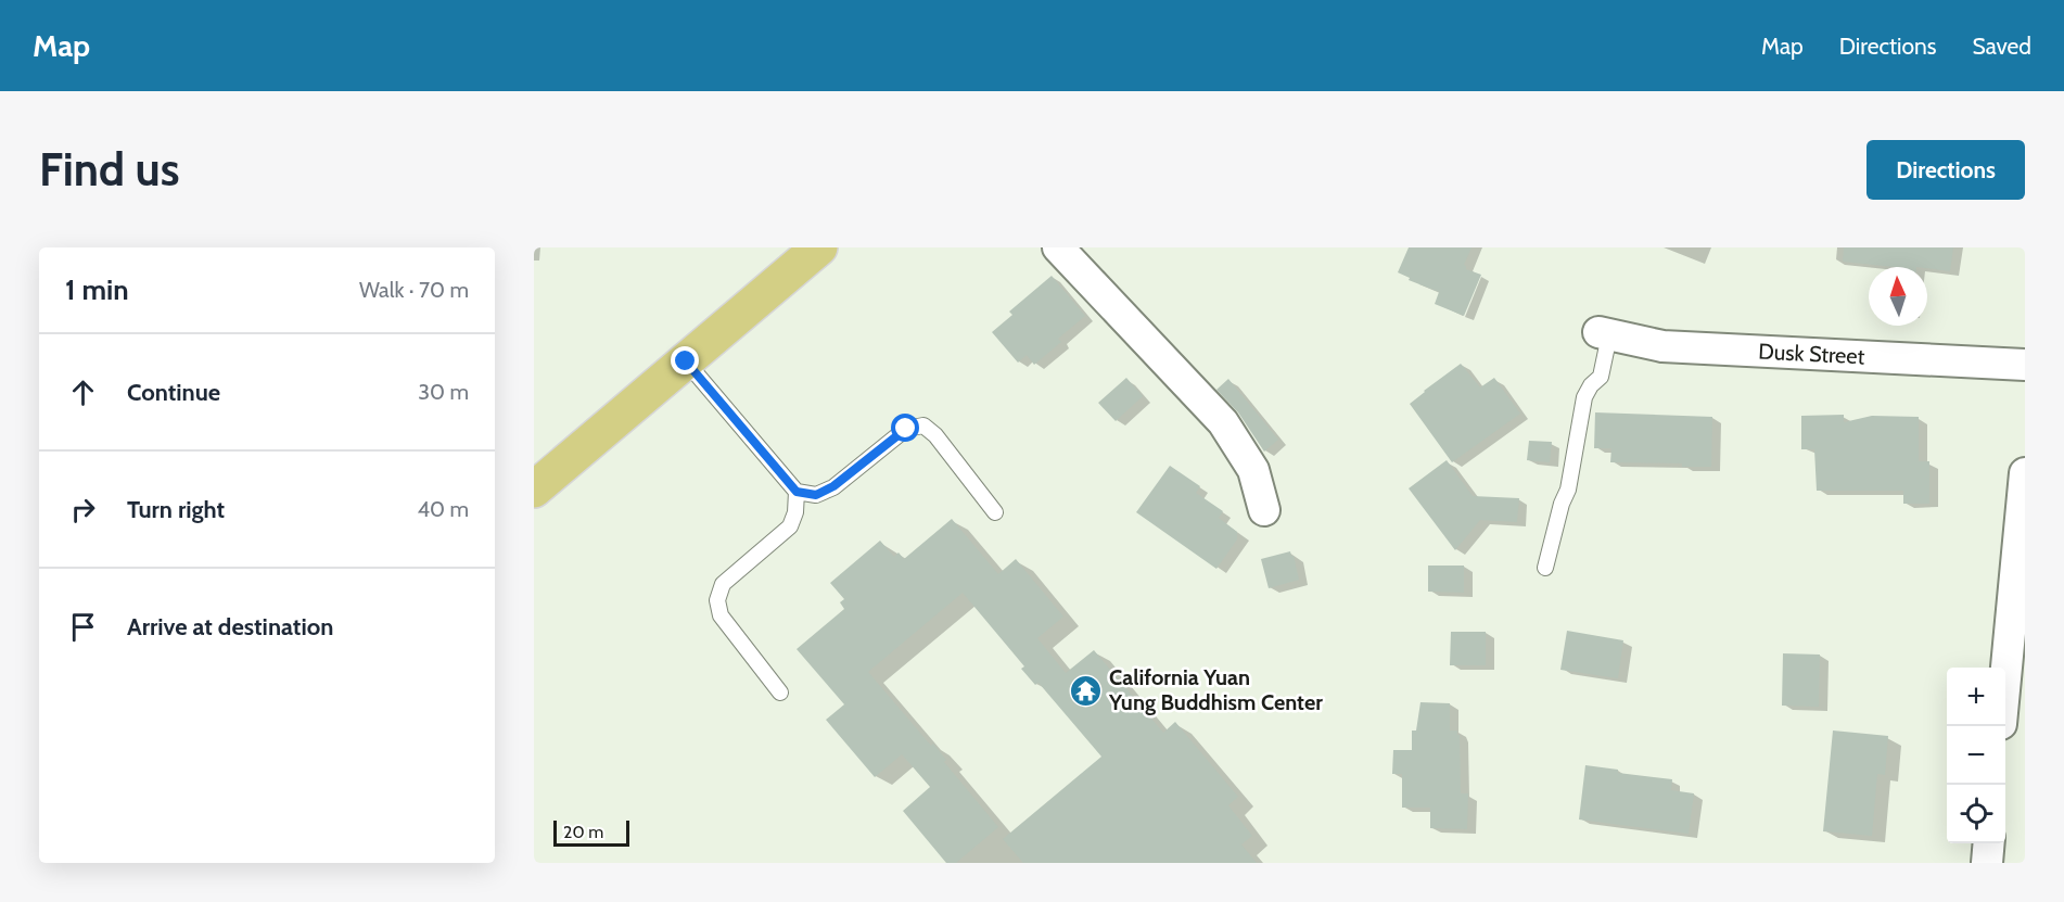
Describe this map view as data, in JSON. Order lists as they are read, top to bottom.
{
  "streets": {
    "street": ["Dusk Street"]
  },
  "places": {
    "temple": ["California Yuan Yung Buddhism Center"]
  },
  "scale_bar": "20 m",
  "north": "top",
  "page": {
    "header": "Map",
    "nav": ["Map", "Directions", "Saved"],
    "buttons": "Directions",
    "title": "Find us",
    "heading": ["1 min", "Walk · 70 m"],
    "list": [
      ["Continue", "30 m"],
      ["Turn right", "40 m"],
      "Arrive at destination"
    ],
    "map_buttons": ["+", "−"],
    "scale": "20 m"
  }
}
